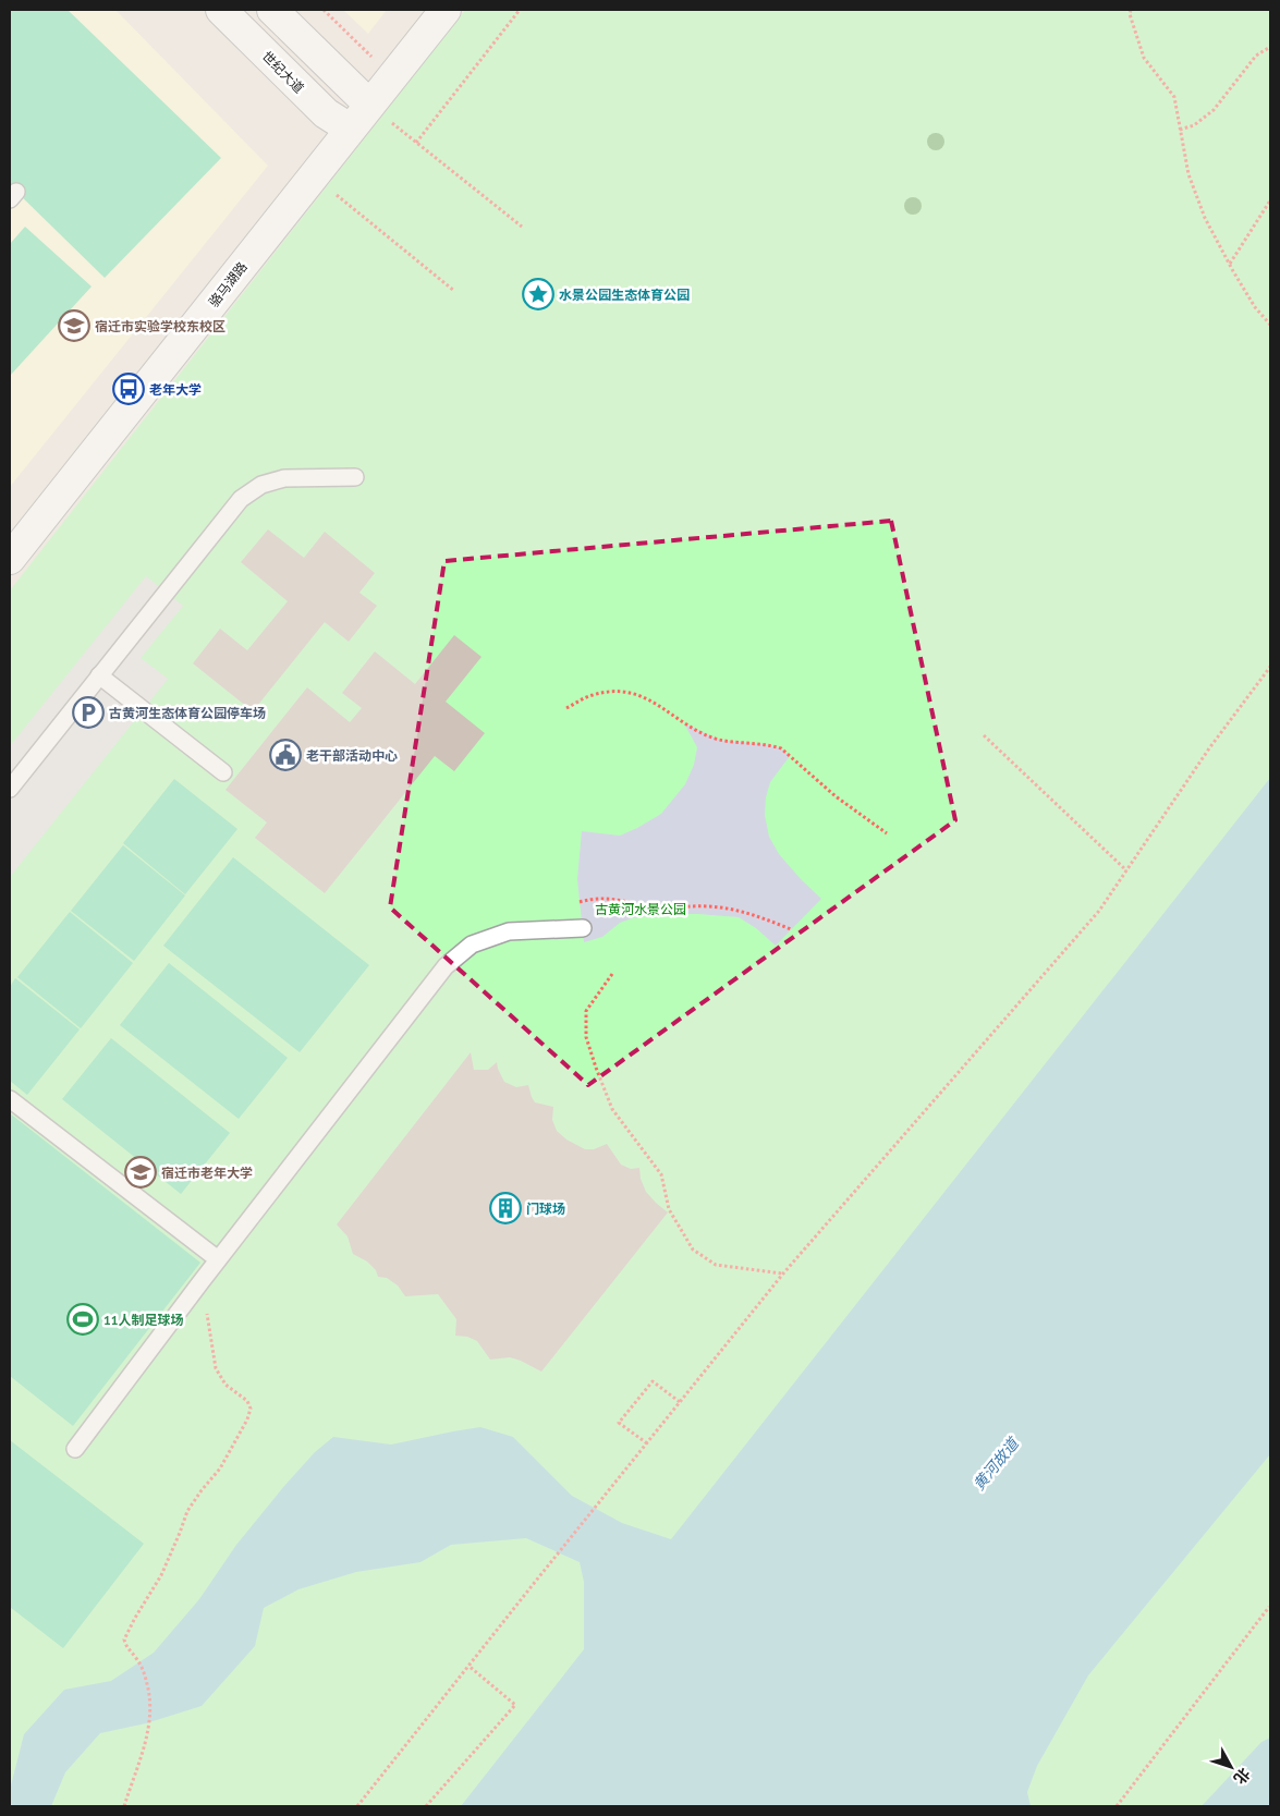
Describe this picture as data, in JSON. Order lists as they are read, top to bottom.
{
  "streets": {
    "street": ["世纪大道", "骆马湖路"]
  },
  "crossings": [
    ["世纪大道", "骆马湖路"]
  ],
  "water": ["黄河故道"],
  "parks": ["古黄河水景公园"],
  "places": {
    "place": ["水景公园生态体育公园"],
    "school or university": ["宿迁市实验学校东校区", "宿迁市老年大学"],
    "bus stop": ["老年大学"],
    "parking": ["古黄河生态体育公园停车场"],
    "public building": ["老干部活动中心"],
    "building": ["门球场"],
    "sports": ["11人制足球场"]
  },
  "north": "bottom right"
}
